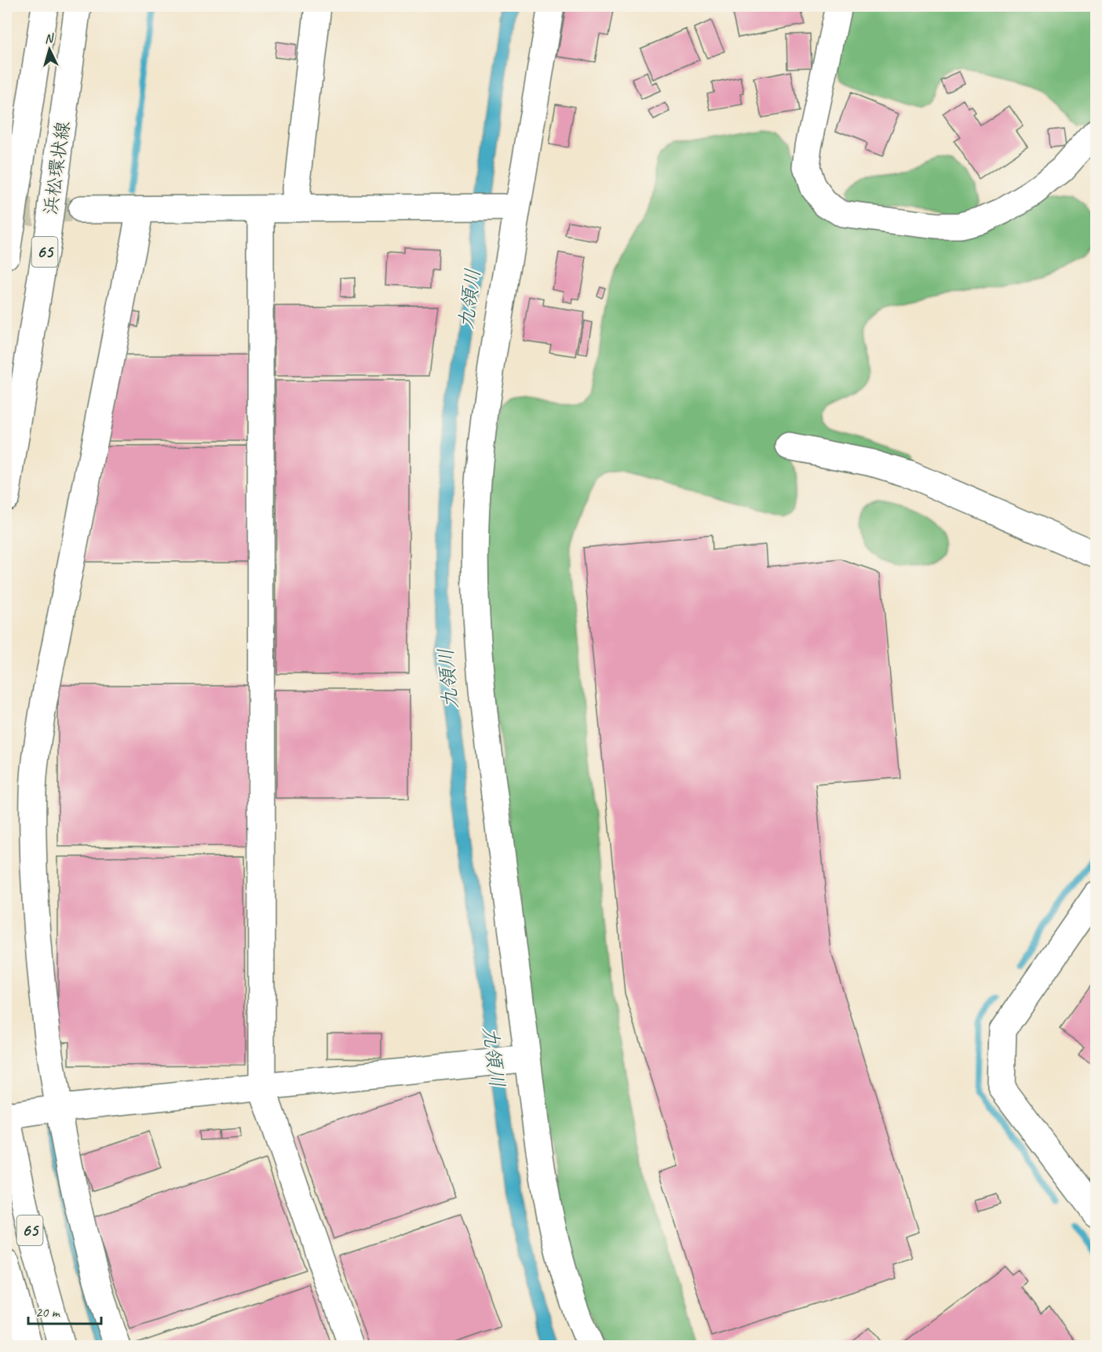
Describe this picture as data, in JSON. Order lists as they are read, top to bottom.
{
  "streets": {
    "street": ["浜松環状線", "65"]
  },
  "water": ["九領川"],
  "scale_bar": "20 m",
  "north": "top"
}
